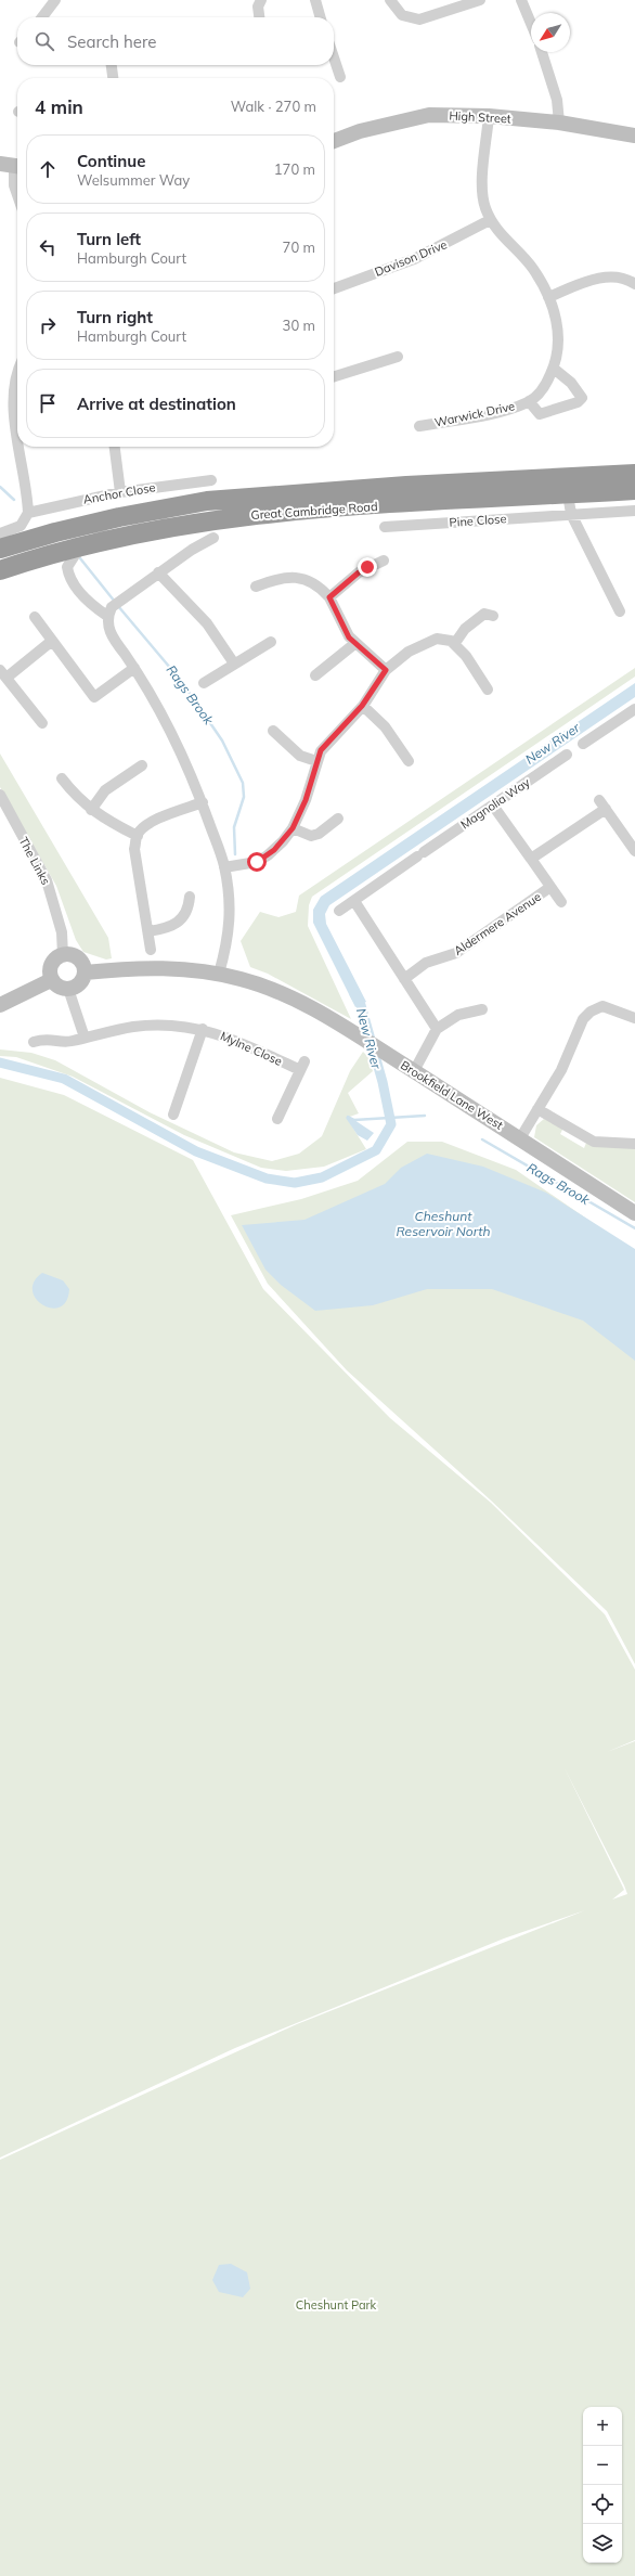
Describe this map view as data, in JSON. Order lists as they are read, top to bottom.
{
  "streets": {
    "highway": ["Great Cambridge Road"],
    "main road": ["High Street", "Brookfield Lane West"],
    "street": [
      "Davison Drive",
      "Warwick Drive",
      "Anchor Close",
      "Pine Close",
      "Magnolia Way",
      "The Links",
      "Aldermere Avenue",
      "Mylne Close"
    ]
  },
  "crossings": [
    ["High Street", "Warwick Drive"],
    ["Davison Drive", "Warwick Drive"],
    ["Great Cambridge Road", "Pine Close"],
    ["Magnolia Way", "Aldermere Avenue"],
    ["The Links", "Brookfield Lane West"]
  ],
  "water": ["Rags Brook", "New River", "Cheshunt Reservoir North"],
  "parks": ["Cheshunt Park"],
  "north": "bottom left",
  "page": {
    "search": "Search here",
    "heading": ["4 min", "Walk · 270 m"],
    "list": [
      ["Continue", "Welsummer Way", "170 m"],
      ["Turn left", "Hamburgh Court", "70 m"],
      ["Turn right", "Hamburgh Court", "30 m"],
      "Arrive at destination"
    ],
    "map_buttons": ["+", "−"]
  }
}
